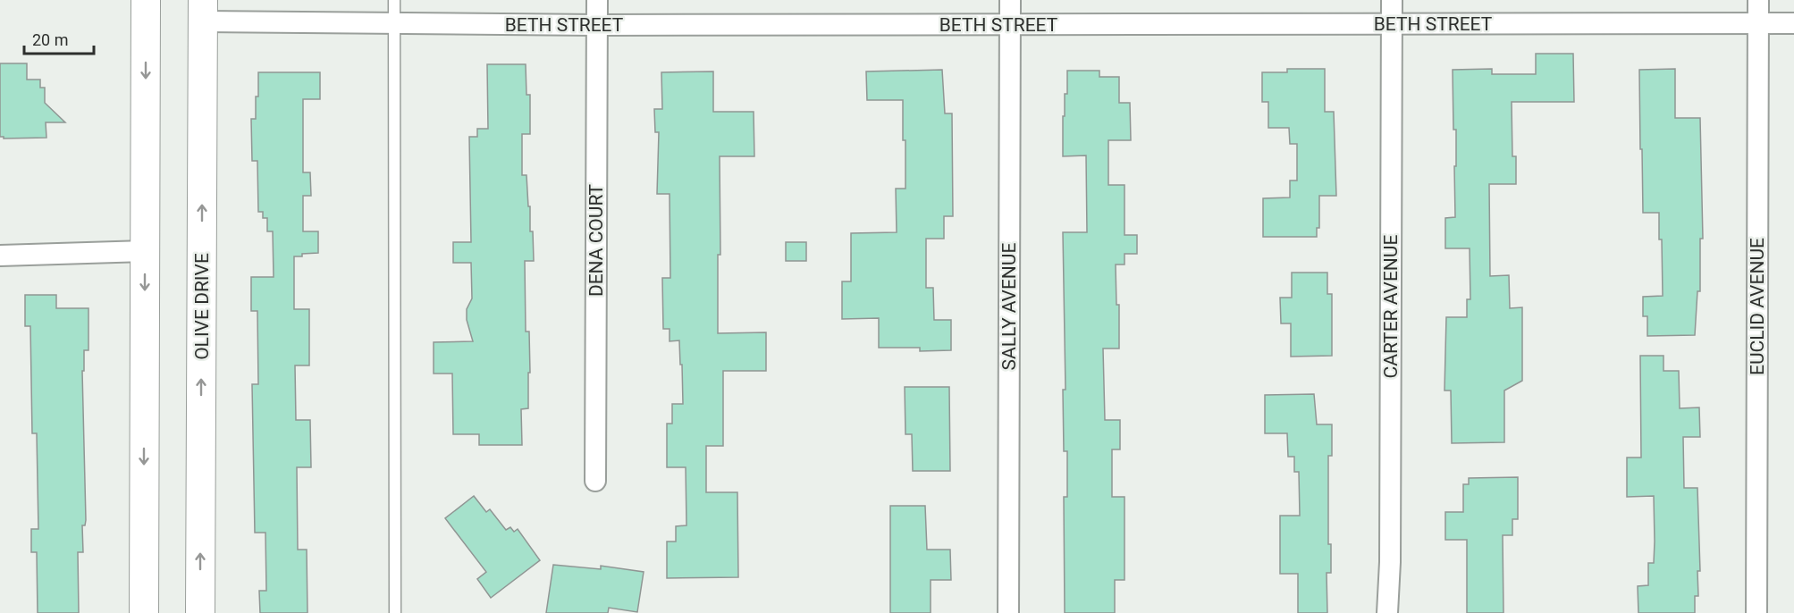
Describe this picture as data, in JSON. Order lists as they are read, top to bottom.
{
  "streets": {
    "main road": ["OLIVE DRIVE"],
    "street": [
      "BETH STREET",
      "DENA COURT",
      "SALLY AVENUE",
      "CARTER AVENUE",
      "EUCLID AVENUE"
    ]
  },
  "crossings": [
    ["BETH STREET", "DENA COURT"],
    ["BETH STREET", "OLIVE DRIVE"],
    ["BETH STREET", "SALLY AVENUE"],
    ["BETH STREET", "CARTER AVENUE"],
    ["BETH STREET", "EUCLID AVENUE"]
  ],
  "scale_bar": "20 m"
}
